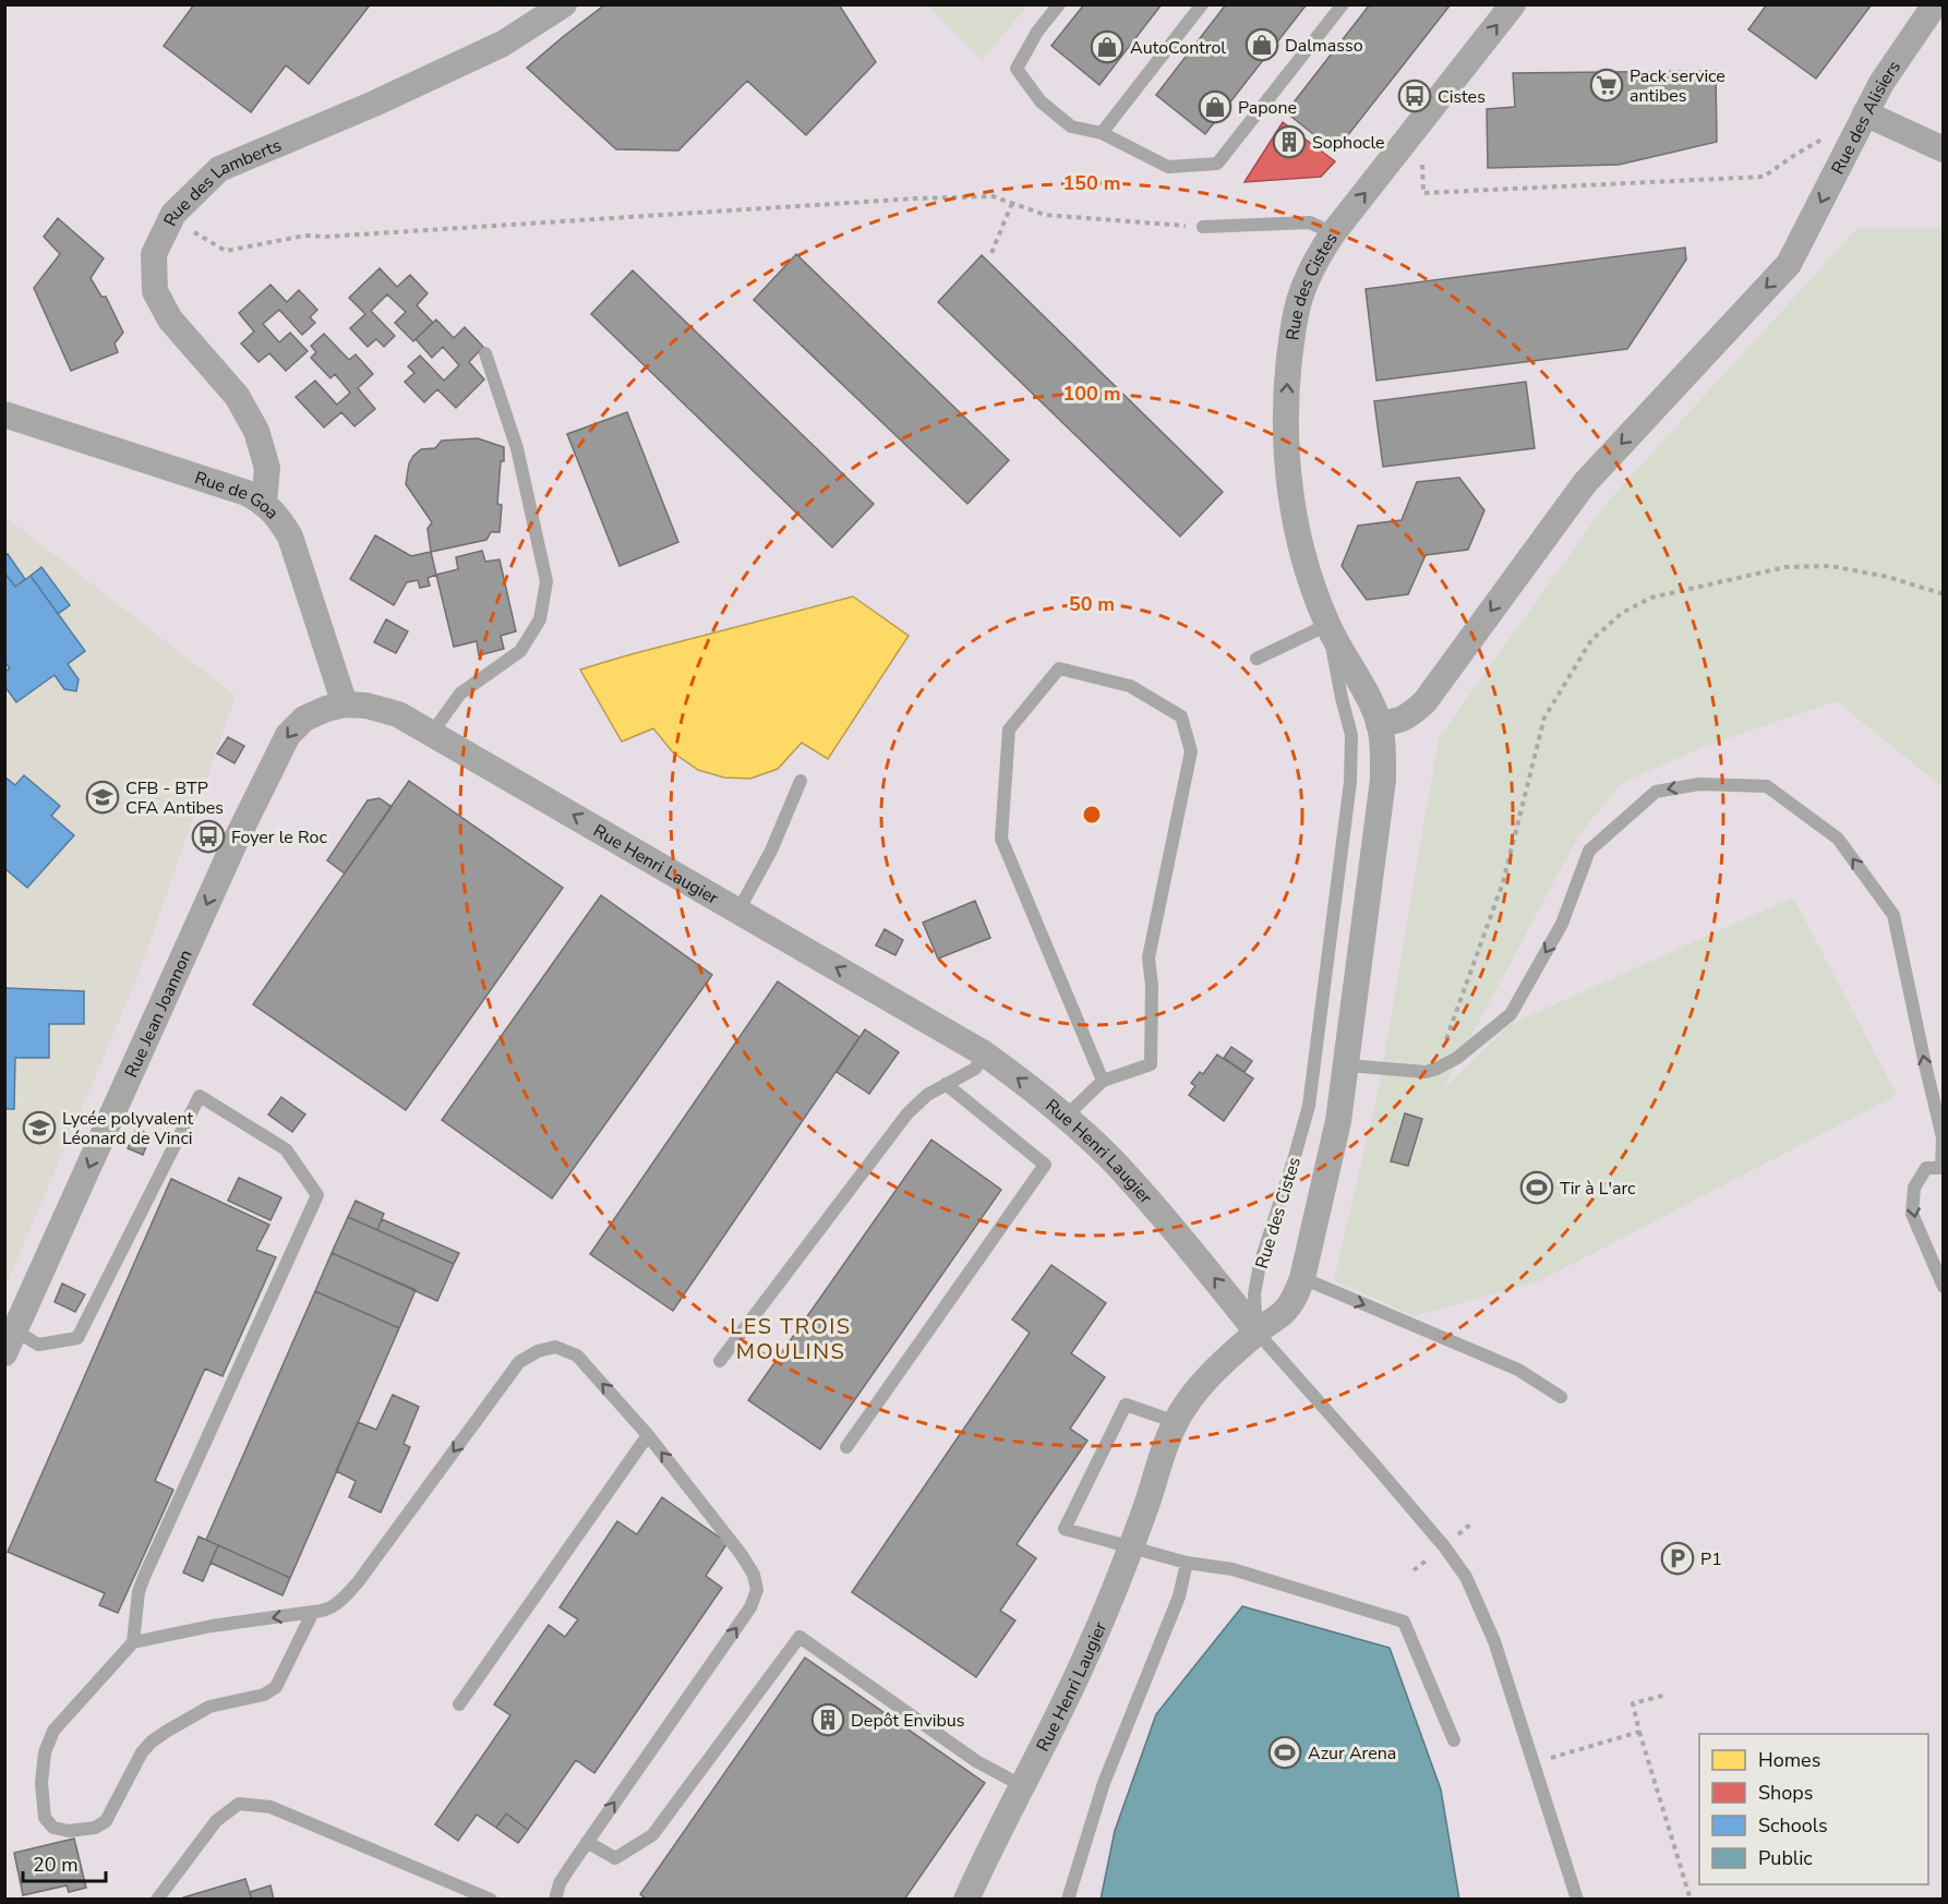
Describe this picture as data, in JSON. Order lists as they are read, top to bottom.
{
  "streets": {
    "street": [
      "Rue des Alisiers",
      "Rue des Lamberts",
      "Rue des Cistes",
      "Rue de Goa",
      "Rue Henri Laugier",
      "Rue Jean Joannon"
    ]
  },
  "crossings": [
    ["Rue des Alisiers", "Rue des Cistes"],
    ["Rue des Lamberts", "Rue de Goa"],
    ["Rue des Cistes", "Rue Henri Laugier"],
    ["Rue de Goa", "Rue Henri Laugier"],
    ["Rue de Goa", "Rue Jean Joannon"],
    ["Rue Henri Laugier", "Rue Jean Joannon"]
  ],
  "one_way": ["Rue des Alisiers", "Rue Henri Laugier", "Rue Jean Joannon"],
  "districts": ["LES TROIS MOULINS"],
  "places": {
    "shop": ["Dalmasso", "AutoControl", "Papone"],
    "supermarket": ["Pack service antibes"],
    "bus stop": ["Cistes", "Foyer le Roc"],
    "building": ["Sophocle", "Depôt Envibus"],
    "school or university": ["CFB - BTP CFA Antibes", "Lycée polyvalent Léonard de Vinci"],
    "sports": ["Tir à L'arc", "Azur Arena"],
    "parking": ["P1"]
  },
  "legend": [
    "Homes",
    "Shops",
    "Schools",
    "Public"
  ],
  "scale_bar": "20 m",
  "rings": ["150 m", "100 m", "50 m"]
}
